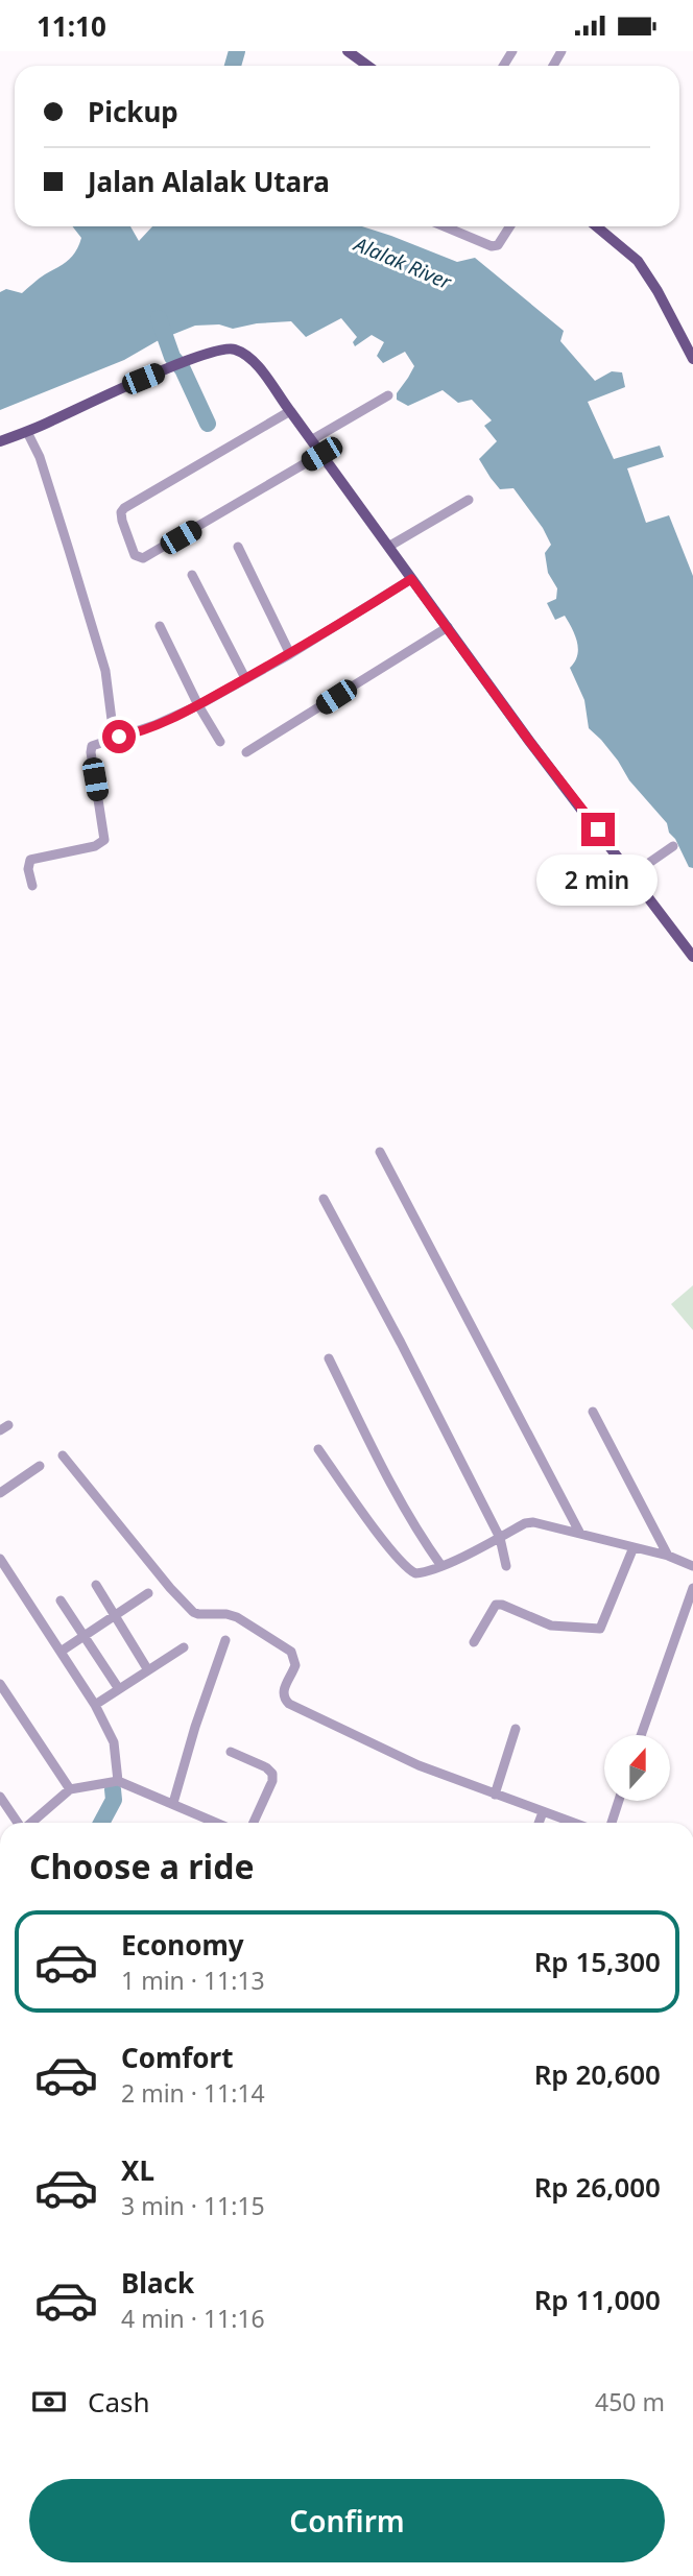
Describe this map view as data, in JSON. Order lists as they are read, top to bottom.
{
  "water": ["Alalak River"],
  "north": "top",
  "page": {
    "status": "11:10",
    "banner": ["Pickup", "Jalan Alalak Utara"],
    "bubble": "2 min",
    "heading": "Choose a ride",
    "list": [
      {
        "name": "Economy",
        "note": "1 min · 11:13",
        "value": "Rp 15,300"
      },
      {
        "name": "Comfort",
        "note": "2 min · 11:14",
        "value": "Rp 20,600"
      },
      {
        "name": "XL",
        "note": "3 min · 11:15",
        "value": "Rp 26,000"
      },
      {
        "name": "Black",
        "note": "4 min · 11:16",
        "value": "Rp 11,000"
      }
    ],
    "pay": ["Cash", "450 m"],
    "buttons": "Confirm"
  }
}
